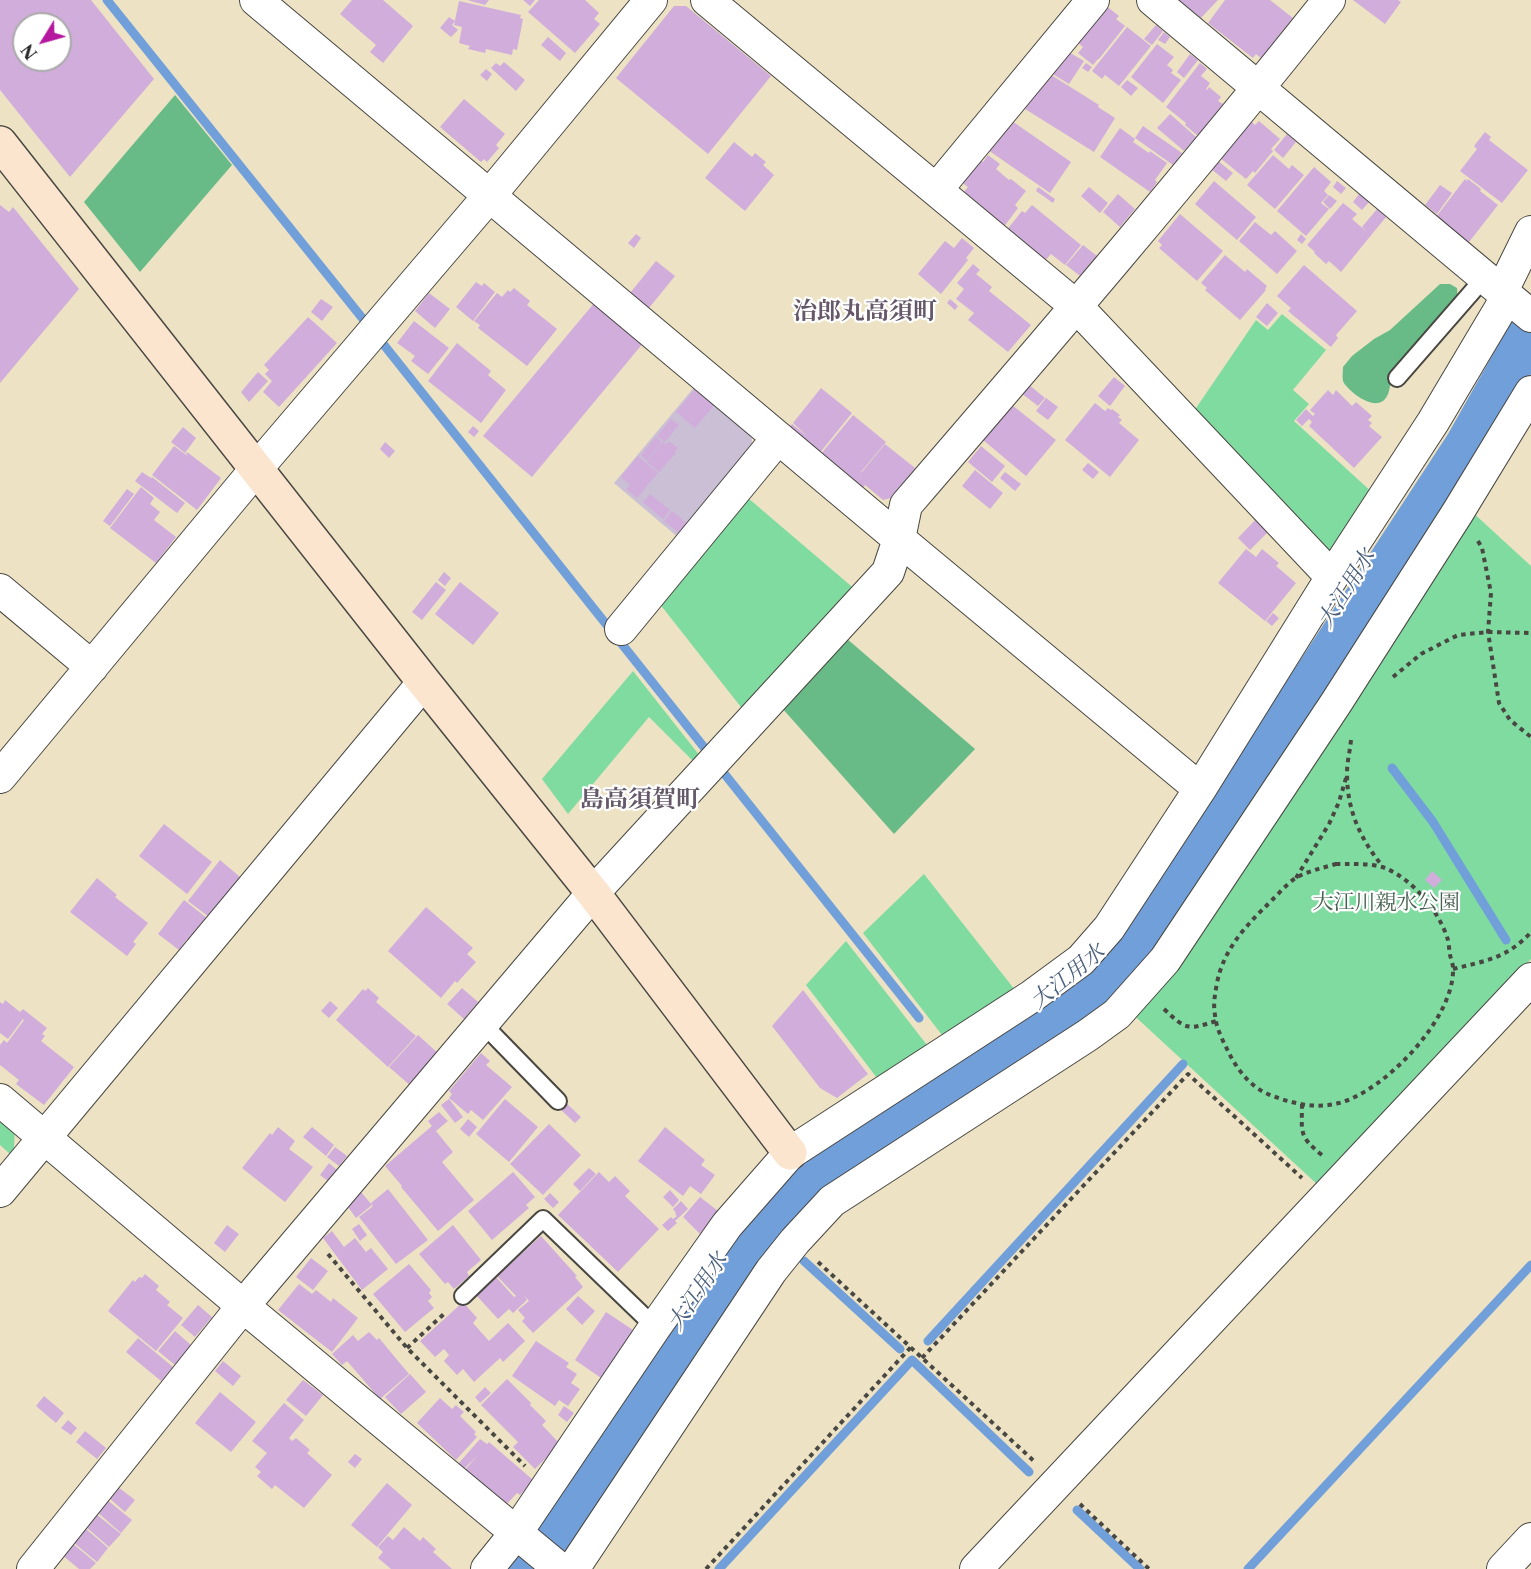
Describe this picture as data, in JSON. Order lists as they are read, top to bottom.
{
  "districts": ["治郎丸高須町", "島高須賀町"],
  "water": ["大江用水"],
  "parks": ["大江川親水公園"],
  "north": "bottom left"
}
